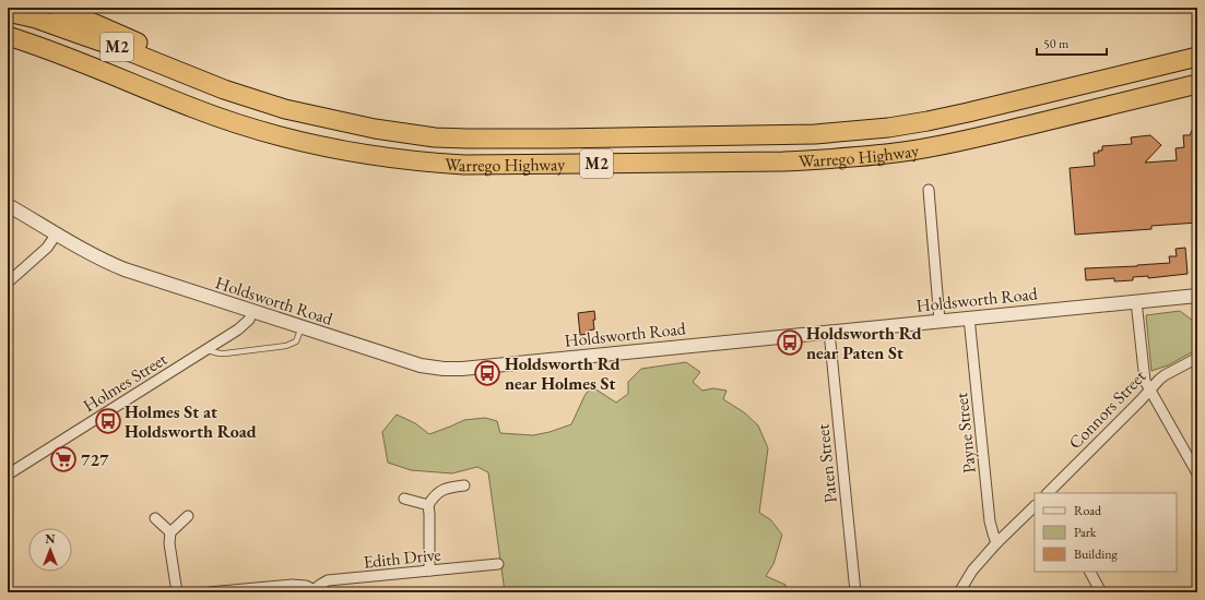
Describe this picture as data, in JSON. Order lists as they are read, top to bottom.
{
  "streets": {
    "highway": ["M2", "Warrego Highway"],
    "street": [
      "Holdsworth Road",
      "Holmes Street",
      "Connors Street",
      "Payne Street",
      "Paten Street",
      "Edith Drive"
    ]
  },
  "crossings": [
    ["Holdsworth Road", "Holmes Street"],
    ["Holdsworth Road", "Payne Street"],
    ["Holdsworth Road", "Paten Street"]
  ],
  "places": {
    "bus stop": ["Holdsworth Rd near Paten St", "Holdsworth Rd near Holmes St", "Holmes St at Holdsworth Road"],
    "supermarket": ["727"]
  },
  "legend": ["Road", "Park", "Building"],
  "scale_bar": "50 m",
  "north": "top"
}
